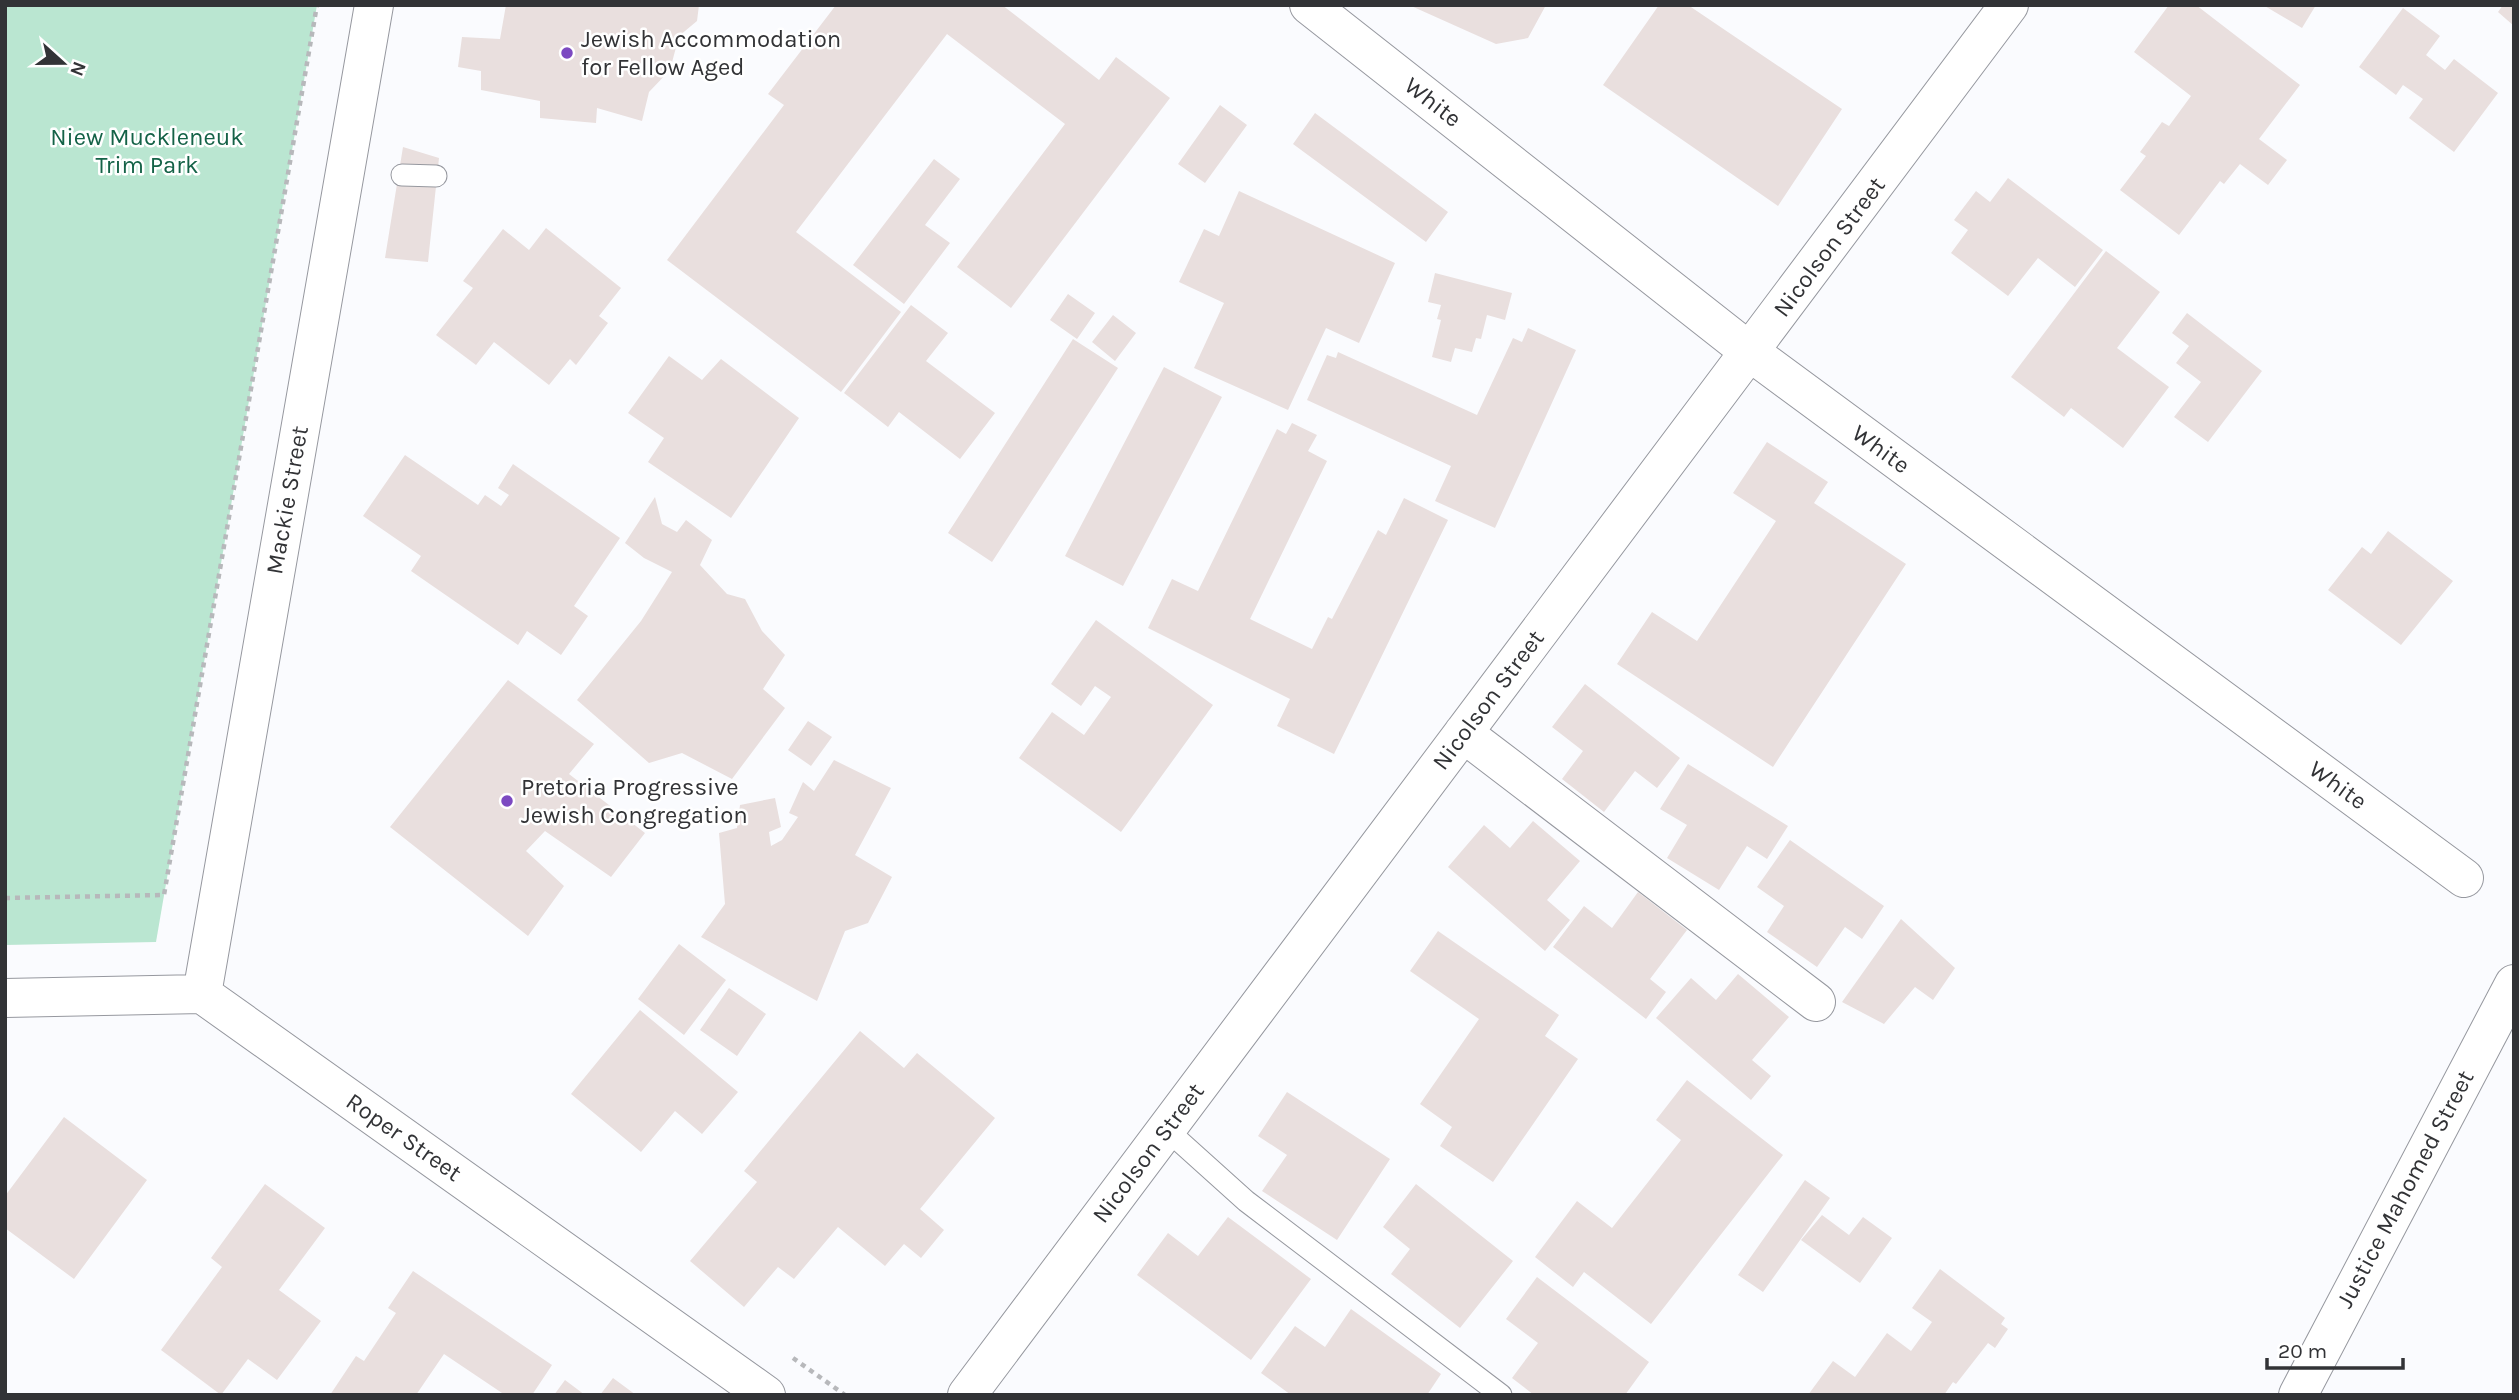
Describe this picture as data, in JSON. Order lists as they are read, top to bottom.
{
  "streets": {
    "street": [
      "White",
      "Nicolson Street",
      "Mackie Street",
      "Roper Street",
      "Justice Mahomed Street"
    ]
  },
  "crossings": [
    ["White", "Nicolson Street"],
    ["Mackie Street", "Roper Street"]
  ],
  "parks": ["Niew Muckleneuk Trim Park"],
  "places": ["Jewish Accommodation for Fellow Aged", "Pretoria Progressive Jewish Congregation"],
  "scale_bar": "20 m",
  "north": "right"
}
